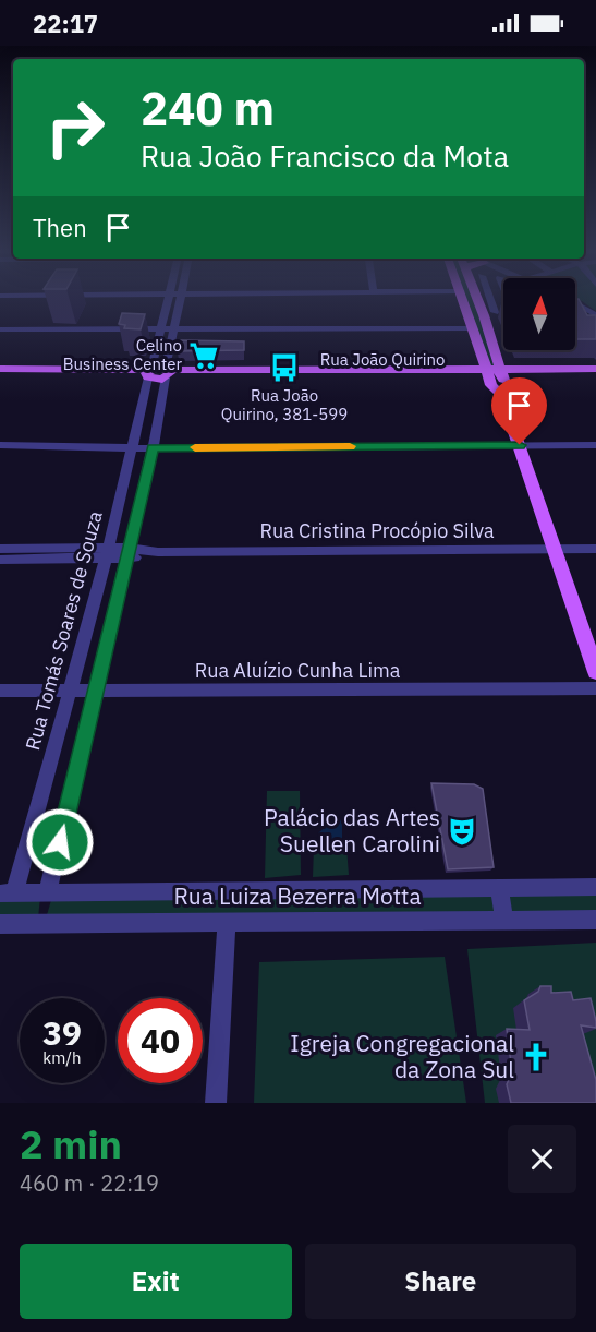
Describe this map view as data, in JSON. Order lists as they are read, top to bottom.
{
  "streets": {
    "main road": ["Rua João Quirino"],
    "street": [
      "Rua Cristina Procópio Silva",
      "Rua Tomás Soares de Souza",
      "Rua Aluízio Cunha Lima",
      "Rua Luiza Bezerra Motta"
    ]
  },
  "crossings": [
    ["Rua João Quirino", "Rua Tomás Soares de Souza"],
    ["Rua Cristina Procópio Silva", "Rua Tomás Soares de Souza"],
    ["Rua Tomás Soares de Souza", "Rua Aluízio Cunha Lima"],
    ["Rua Tomás Soares de Souza", "Rua Luiza Bezerra Motta"]
  ],
  "places": {
    "supermarket": ["Celino Business Center"],
    "bus stop": ["Rua João Quirino, 381-599"],
    "theatre": ["Palácio das Artes Suellen Carolini"],
    "church": ["Igreja Congregacional da Zona Sul"]
  },
  "north": "top",
  "page": {
    "status": "22:17",
    "turn": ["240 m", "Rua João Francisco da Mota"],
    "then": "Then",
    "speed": "39 km/h",
    "limit": "40",
    "heading": ["2 min", "460 m · 22:19"],
    "buttons": ["Exit", "Share"]
  }
}
